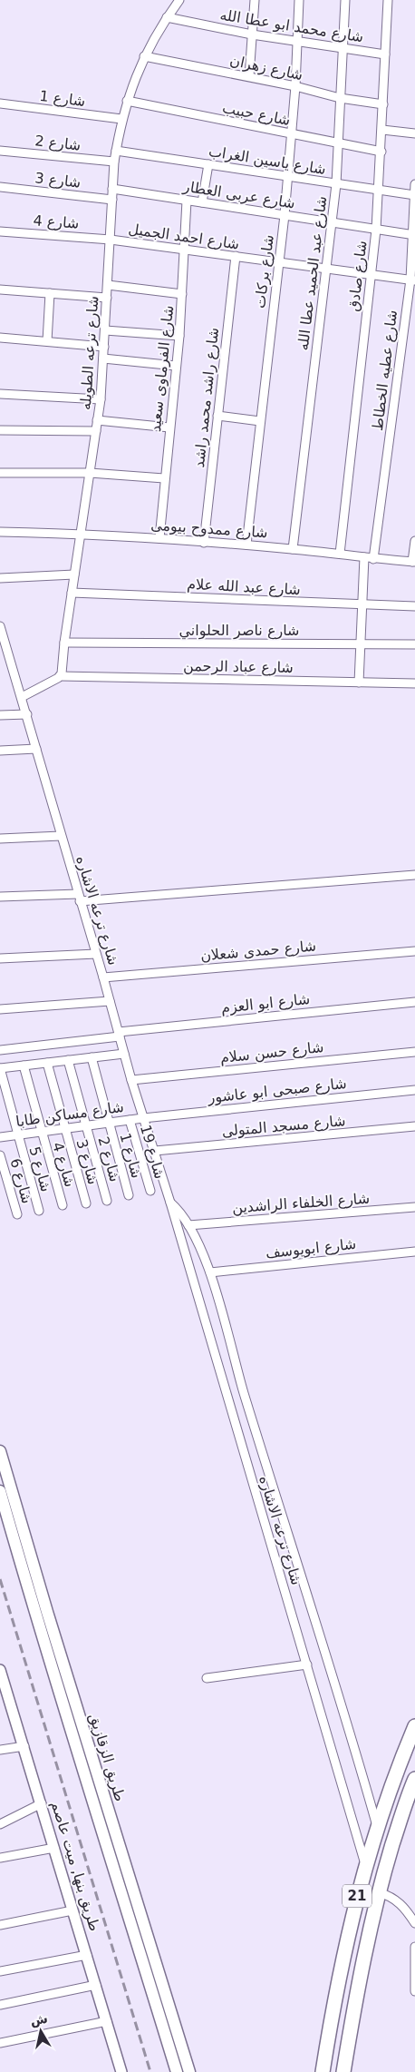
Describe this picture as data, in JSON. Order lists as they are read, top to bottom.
{
  "streets": {
    "highway": ["21"],
    "main road": ["طريق الزقازيق"],
    "street": [
      "شارع محمد ابو عطا الله",
      "شارع زهران",
      "شارع 1",
      "شارع حبيب",
      "شارع 2",
      "شارع ياسين الغراب",
      "شارع 3",
      "شارع عربى العطار",
      "شارع 4",
      "شارع احمد الجميل",
      "شارع بركات",
      "شارع عبد الحميد عطا الله",
      "شارع صادق",
      "شارع ترعه الطويله",
      "شارع الفرماوى سعيد",
      "شارع عطيه الخطاط",
      "شارع راشد محمد راشد",
      "شارع ممدوح بيومى",
      "شارع عبد الله علام",
      "شارع ناصر الحلواني",
      "شارع عباد الرحمن",
      "شارع ترعه الاشاره",
      "شارع حمدى شعلان",
      "شارع ابو العزم",
      "شارع حسن سلام",
      "شارع صبحى ابو عاشور",
      "شارع مساكن طابا",
      "شارع مسجد المتولى",
      "شارع 19",
      "شارع 5",
      "شارع 6",
      "شارع الخلفاء الراشدين",
      "شارع ابويوسف",
      "طريق بنها, ميت عاصم"
    ]
  },
  "crossings": [
    ["شارع محمد ابو عطا الله", "شارع بركات"],
    ["شارع محمد ابو عطا الله", "شارع عبد الحميد عطا الله"],
    ["شارع محمد ابو عطا الله", "شارع صادق"],
    ["شارع محمد ابو عطا الله", "شارع ترعه الطويله"],
    ["شارع زهران", "شارع بركات"],
    ["شارع زهران", "شارع عبد الحميد عطا الله"],
    ["شارع زهران", "شارع صادق"],
    ["شارع زهران", "شارع ترعه الطويله"],
    ["شارع 1", "شارع ترعه الطويله"],
    ["شارع 1", "شارع مساكن طابا"],
    ["شارع حبيب", "شارع بركات"],
    ["شارع حبيب", "شارع عبد الحميد عطا الله"],
    ["شارع حبيب", "شارع صادق"],
    ["شارع حبيب", "شارع ترعه الطويله"],
    ["شارع 2", "شارع ترعه الطويله"],
    ["شارع 2", "شارع مساكن طابا"],
    ["شارع ياسين الغراب", "شارع بركات"],
    ["شارع ياسين الغراب", "شارع عبد الحميد عطا الله"],
    ["شارع ياسين الغراب", "شارع صادق"],
    ["شارع ياسين الغراب", "شارع ترعه الطويله"],
    ["شارع ياسين الغراب", "شارع عطيه الخطاط"],
    ["شارع 3", "شارع ترعه الطويله"],
    ["شارع 3", "شارع مساكن طابا"],
    ["شارع عربى العطار", "شارع بركات"],
    ["شارع عربى العطار", "شارع عبد الحميد عطا الله"],
    ["شارع عربى العطار", "شارع صادق"],
    ["شارع عربى العطار", "شارع ترعه الطويله"],
    ["شارع عربى العطار", "شارع الفرماوى سعيد"],
    ["شارع عربى العطار", "شارع عطيه الخطاط"],
    ["شارع 4", "شارع احمد الجميل"],
    ["شارع 4", "شارع ترعه الطويله"],
    ["شارع 4", "شارع مساكن طابا"],
    ["شارع احمد الجميل", "شارع بركات"],
    ["شارع احمد الجميل", "شارع عبد الحميد عطا الله"],
    ["شارع احمد الجميل", "شارع صادق"],
    ["شارع احمد الجميل", "شارع ترعه الطويله"],
    ["شارع احمد الجميل", "شارع الفرماوى سعيد"],
    ["شارع احمد الجميل", "شارع عطيه الخطاط"],
    ["شارع احمد الجميل", "شارع راشد محمد راشد"],
    ["شارع بركات", "شارع ممدوح بيومى"],
    ["شارع عبد الحميد عطا الله", "شارع ممدوح بيومى"],
    ["شارع صادق", "شارع ممدوح بيومى"],
    ["شارع ترعه الطويله", "شارع ممدوح بيومى"],
    ["شارع ترعه الطويله", "شارع عبد الله علام"],
    ["شارع ترعه الطويله", "شارع ناصر الحلواني"],
    ["شارع ترعه الطويله", "شارع عباد الرحمن"],
    ["شارع الفرماوى سعيد", "شارع ممدوح بيومى"],
    ["شارع عطيه الخطاط", "شارع ممدوح بيومى"],
    ["شارع راشد محمد راشد", "شارع ممدوح بيومى"],
    ["شارع ترعه الاشاره", "شارع حمدى شعلان"],
    ["شارع ترعه الاشاره", "شارع ابو العزم"],
    ["شارع ترعه الاشاره", "شارع حسن سلام"],
    ["شارع ترعه الاشاره", "شارع صبحى ابو عاشور"],
    ["شارع ترعه الاشاره", "شارع مساكن طابا"],
    ["شارع ترعه الاشاره", "شارع مسجد المتولى"],
    ["شارع ترعه الاشاره", "شارع الخلفاء الراشدين"],
    ["شارع ترعه الاشاره", "شارع ابويوسف"],
    ["شارع ترعه الاشاره", "21"],
    ["شارع صبحى ابو عاشور", "شارع مساكن طابا"],
    ["شارع مساكن طابا", "شارع 19"],
    ["شارع مساكن طابا", "شارع 5"]
  ],
  "north": "top"
}
